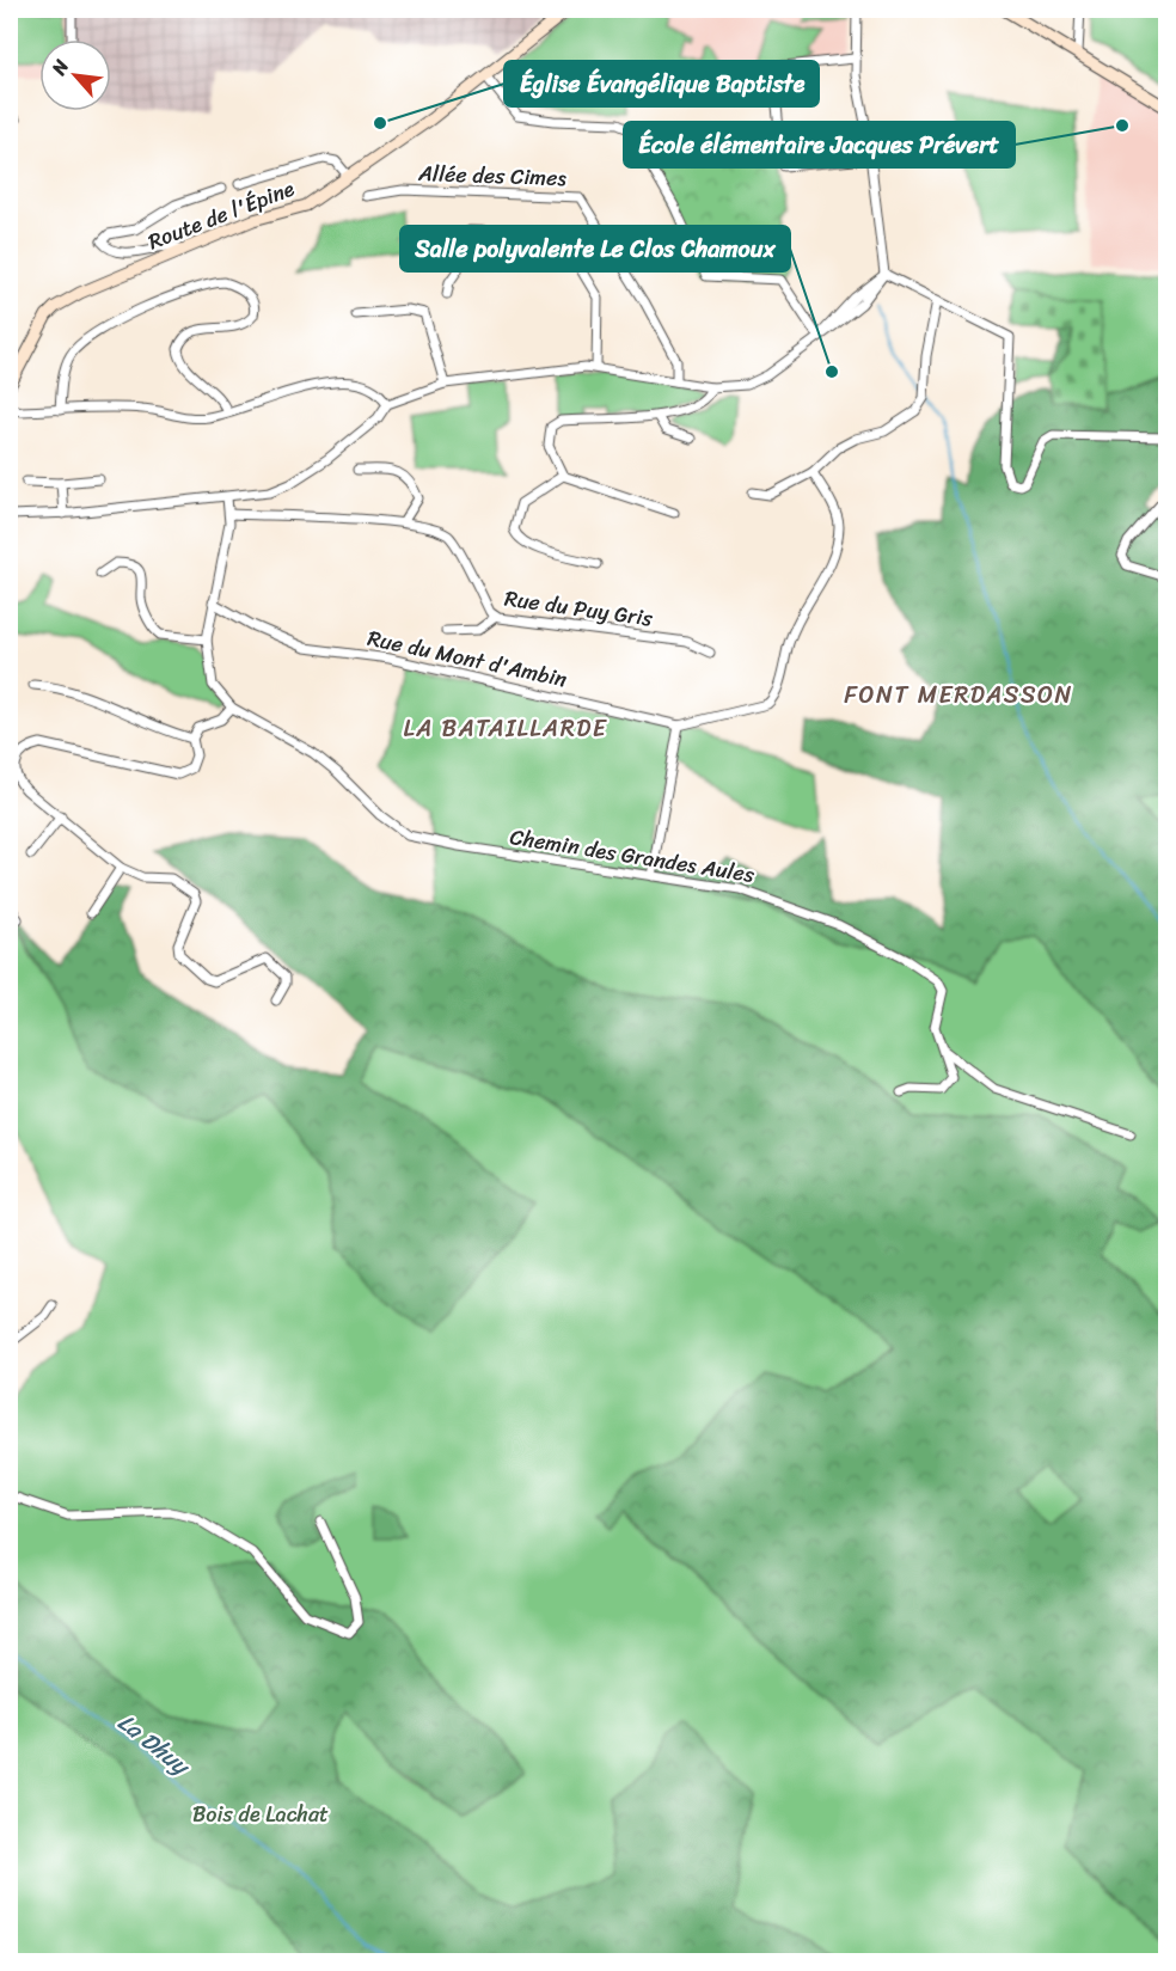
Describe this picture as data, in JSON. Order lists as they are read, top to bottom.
{
  "streets": {
    "street": [
      "Allée des Cimes",
      "Route de l'Épine",
      "Rue du Puy Gris",
      "Rue du Mont d'Ambin",
      "Chemin des Grandes Aules"
    ]
  },
  "districts": ["FONT MERDASSON", "LA BATAILLARDE"],
  "water": ["La Dhuy"],
  "parks": ["Bois de Lachat"],
  "places": ["Église Évangélique Baptiste", "École élémentaire Jacques Prévert", "Salle polyvalente Le Clos Chamoux"],
  "north": "top left"
}
